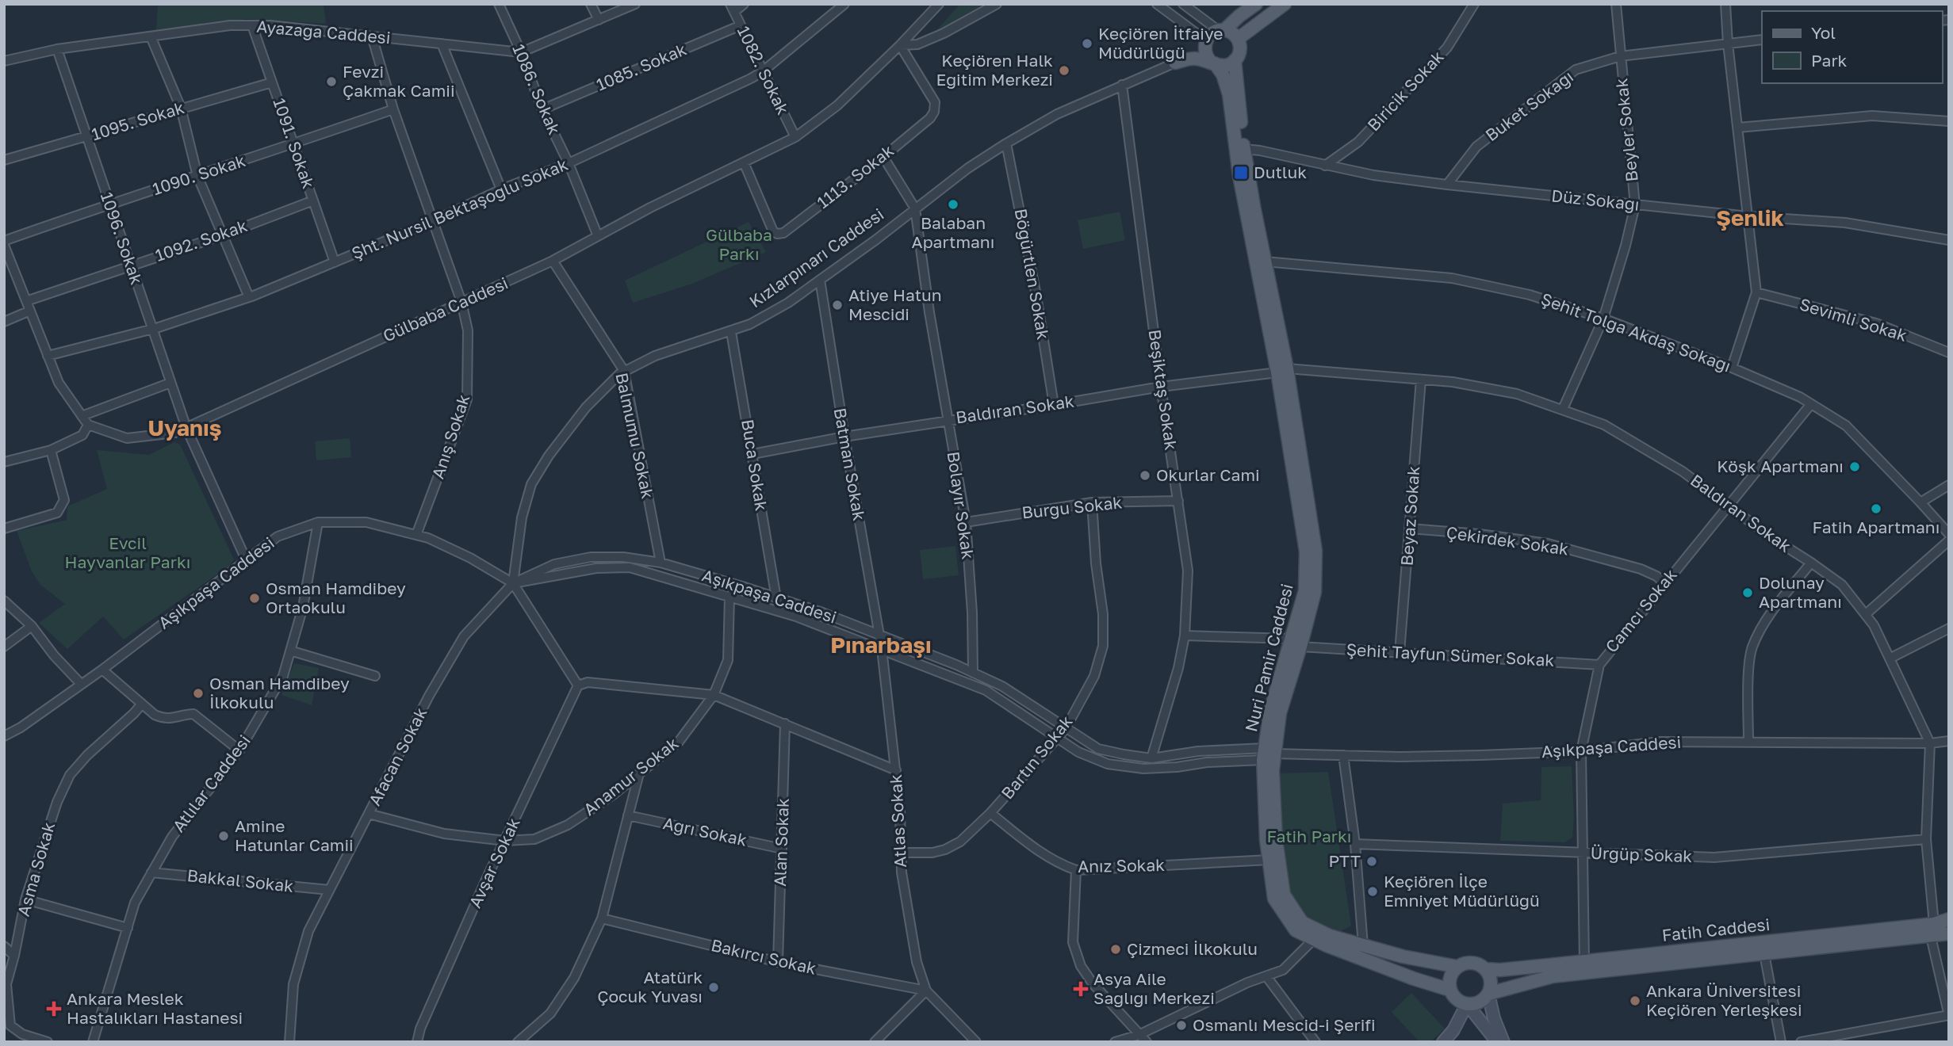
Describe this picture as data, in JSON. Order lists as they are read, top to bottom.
{
  "streets": {
    "main road": ["Nuri Pamir Caddesi", "Fatih Caddesi"],
    "street": [
      "Ayazağa Caddesi",
      "1085. Sokak",
      "1082. Sokak",
      "1086. Sokak",
      "Biricik Sokak",
      "Buket Sokağı",
      "1095. Sokak",
      "Beyler Sokak",
      "1091. Sokak",
      "1090. Sokak",
      "1113. Sokak",
      "Düz Sokağı",
      "Şht. Nursil Bektaşoğlu Sokak",
      "1096. Sokak",
      "1092. Sokak",
      "Kızlarpınarı Caddesi",
      "Böğürtlen Sokak",
      "Gülbaba Caddesi",
      "Sevimli Sokak",
      "Şehit Tolga Akdaş Sokağı",
      "Beşiktaş Sokak",
      "Baldıran Sokak",
      "Balmumu Sokak",
      "Anış Sokak",
      "Batman Sokak",
      "Buca Sokak",
      "Bolayır Sokak",
      "Burgu Sokak",
      "Beyaz Sokak",
      "Çekirdek Sokak",
      "Aşıkpaşa Caddesi",
      "Camcı Sokak",
      "Şehit Tayfun Sümer Sokak",
      "Afacan Sokak",
      "Bartın Sokak",
      "Anamur Sokak",
      "Atlılar Caddesi",
      "Atlas Sokak",
      "Ağrı Sokak",
      "Alan Sokak",
      "Ürgüp Sokak",
      "Avşar Sokak",
      "Anız Sokak",
      "Asma Sokak",
      "Bakkal Sokak",
      "Bakırcı Sokak"
    ]
  },
  "crossings": [
    ["Ayazağa Caddesi", "1086. Sokak"],
    ["Ayazağa Caddesi", "1091. Sokak"],
    ["Ayazağa Caddesi", "1096. Sokak"],
    ["Ayazağa Caddesi", "Anış Sokak"],
    ["1085. Sokak", "1082. Sokak"],
    ["1085. Sokak", "1086. Sokak"],
    ["1082. Sokak", "Şht. Nursil Bektaşoğlu Sokak"],
    ["1082. Sokak", "Gülbaba Caddesi"],
    ["1086. Sokak", "Şht. Nursil Bektaşoğlu Sokak"],
    ["1086. Sokak", "Gülbaba Caddesi"],
    ["Biricik Sokak", "Düz Sokağı"],
    ["Buket Sokağı", "Beyler Sokak"],
    ["Buket Sokağı", "Düz Sokağı"],
    ["1095. Sokak", "1091. Sokak"],
    ["1095. Sokak", "1096. Sokak"],
    ["Beyler Sokak", "Düz Sokağı"],
    ["Beyler Sokak", "Şehit Tolga Akdaş Sokağı"],
    ["Beyler Sokak", "Baldıran Sokak"],
    ["1091. Sokak", "1090. Sokak"],
    ["1091. Sokak", "Şht. Nursil Bektaşoğlu Sokak"],
    ["1091. Sokak", "1092. Sokak"],
    ["1090. Sokak", "1096. Sokak"],
    ["1090. Sokak", "Anış Sokak"],
    ["1113. Sokak", "Gülbaba Caddesi"],
    ["Düz Sokağı", "Nuri Pamir Caddesi"],
    ["Şht. Nursil Bektaşoğlu Sokak", "1096. Sokak"],
    ["Şht. Nursil Bektaşoğlu Sokak", "Anış Sokak"],
    ["1096. Sokak", "1092. Sokak"],
    ["1096. Sokak", "Gülbaba Caddesi"],
    ["1096. Sokak", "Aşıkpaşa Caddesi"],
    ["Kızlarpınarı Caddesi", "Böğürtlen Sokak"],
    ["Kızlarpınarı Caddesi", "Beşiktaş Sokak"],
    ["Kızlarpınarı Caddesi", "Balmumu Sokak"],
    ["Kızlarpınarı Caddesi", "Batman Sokak"],
    ["Kızlarpınarı Caddesi", "Buca Sokak"],
    ["Kızlarpınarı Caddesi", "Bolayır Sokak"],
    ["Kızlarpınarı Caddesi", "Aşıkpaşa Caddesi"],
    ["Kızlarpınarı Caddesi", "Afacan Sokak"],
    ["Böğürtlen Sokak", "Baldıran Sokak"],
    ["Gülbaba Caddesi", "Balmumu Sokak"],
    ["Gülbaba Caddesi", "Anış Sokak"],
    ["Şehit Tolga Akdaş Sokağı", "Camcı Sokak"],
    ["Şehit Tolga Akdaş Sokağı", "Nuri Pamir Caddesi"],
    ["Beşiktaş Sokak", "Baldıran Sokak"],
    ["Beşiktaş Sokak", "Burgu Sokak"],
    ["Beşiktaş Sokak", "Aşıkpaşa Caddesi"],
    ["Beşiktaş Sokak", "Şehit Tayfun Sümer Sokak"],
    ["Baldıran Sokak", "Batman Sokak"],
    ["Baldıran Sokak", "Buca Sokak"],
    ["Baldıran Sokak", "Bolayır Sokak"],
    ["Baldıran Sokak", "Beyaz Sokak"],
    ["Baldıran Sokak", "Aşıkpaşa Caddesi"],
    ["Baldıran Sokak", "Camcı Sokak"],
    ["Baldıran Sokak", "Nuri Pamir Caddesi"],
    ["Baldıran Sokak", "Ürgüp Sokak"],
    ["Baldıran Sokak", "Fatih Caddesi"],
    ["Balmumu Sokak", "Aşıkpaşa Caddesi"],
    ["Anış Sokak", "Aşıkpaşa Caddesi"],
    ["Batman Sokak", "Aşıkpaşa Caddesi"],
    ["Batman Sokak", "Atlas Sokak"],
    ["Buca Sokak", "Aşıkpaşa Caddesi"],
    ["Bolayır Sokak", "Burgu Sokak"],
    ["Bolayır Sokak", "Aşıkpaşa Caddesi"],
    ["Burgu Sokak", "Bartın Sokak"],
    ["Beyaz Sokak", "Çekirdek Sokak"],
    ["Beyaz Sokak", "Şehit Tayfun Sümer Sokak"],
    ["Çekirdek Sokak", "Camcı Sokak"],
    ["Aşıkpaşa Caddesi", "Camcı Sokak"],
    ["Aşıkpaşa Caddesi", "Nuri Pamir Caddesi"],
    ["Aşıkpaşa Caddesi", "Afacan Sokak"],
    ["Aşıkpaşa Caddesi", "Bartın Sokak"],
    ["Aşıkpaşa Caddesi", "Anamur Sokak"],
    ["Aşıkpaşa Caddesi", "Atlılar Caddesi"],
    ["Aşıkpaşa Caddesi", "Atlas Sokak"],
    ["Camcı Sokak", "Şehit Tayfun Sümer Sokak"],
    ["Camcı Sokak", "Ürgüp Sokak"],
    ["Camcı Sokak", "Fatih Caddesi"],
    ["Şehit Tayfun Sümer Sokak", "Nuri Pamir Caddesi"],
    ["Nuri Pamir Caddesi", "Anız Sokak"],
    ["Nuri Pamir Caddesi", "Fatih Caddesi"],
    ["Afacan Sokak", "Anamur Sokak"],
    ["Afacan Sokak", "Bakkal Sokak"],
    ["Bartın Sokak", "Atlas Sokak"],
    ["Bartın Sokak", "Anız Sokak"],
    ["Anamur Sokak", "Avşar Sokak"],
    ["Atlılar Caddesi", "Bakkal Sokak"],
    ["Atlas Sokak", "Bakırcı Sokak"],
    ["Ağrı Sokak", "Alan Sokak"],
    ["Alan Sokak", "Bakırcı Sokak"]
  ],
  "districts": ["Şenlik", "Uyanış", "Pınarbaşı"],
  "parks": ["Gülbaba Parkı", "Evcil Hayvanlar Parkı", "Fatih Parkı"],
  "places": {
    "other": [
      "Keçiören İtfaiye Müdürlüğü",
      "Keçiören Halk Eğitim Merkezi",
      "Fevzi Çakmak Camii",
      "Balaban Apartmanı",
      "Atiye Hatun Mescidi",
      "Köşk Apartmanı",
      "Okurlar Cami",
      "Fatih Apartmanı",
      "Dolunay Apartmanı",
      "Osman Hamdibey Ortaokulu",
      "Osman Hamdibey İlkokulu",
      "Amine Hatunlar Camii",
      "PTT",
      "Keçiören İlçe Emniyet Müdürlüğü",
      "Çizmeci İlkokulu",
      "Atatürk Çocuk Yuvası",
      "Ankara Üniversitesi Keçiören Yerleşkesi",
      "Osmanlı Mescid-i Şerifi"
    ],
    "transit": ["Dutluk"],
    "health": ["Asya Aile Sağlığı Merkezi", "Ankara Meslek Hastalıkları Hastanesi"]
  },
  "legend": ["Yol", "Park"]
}
